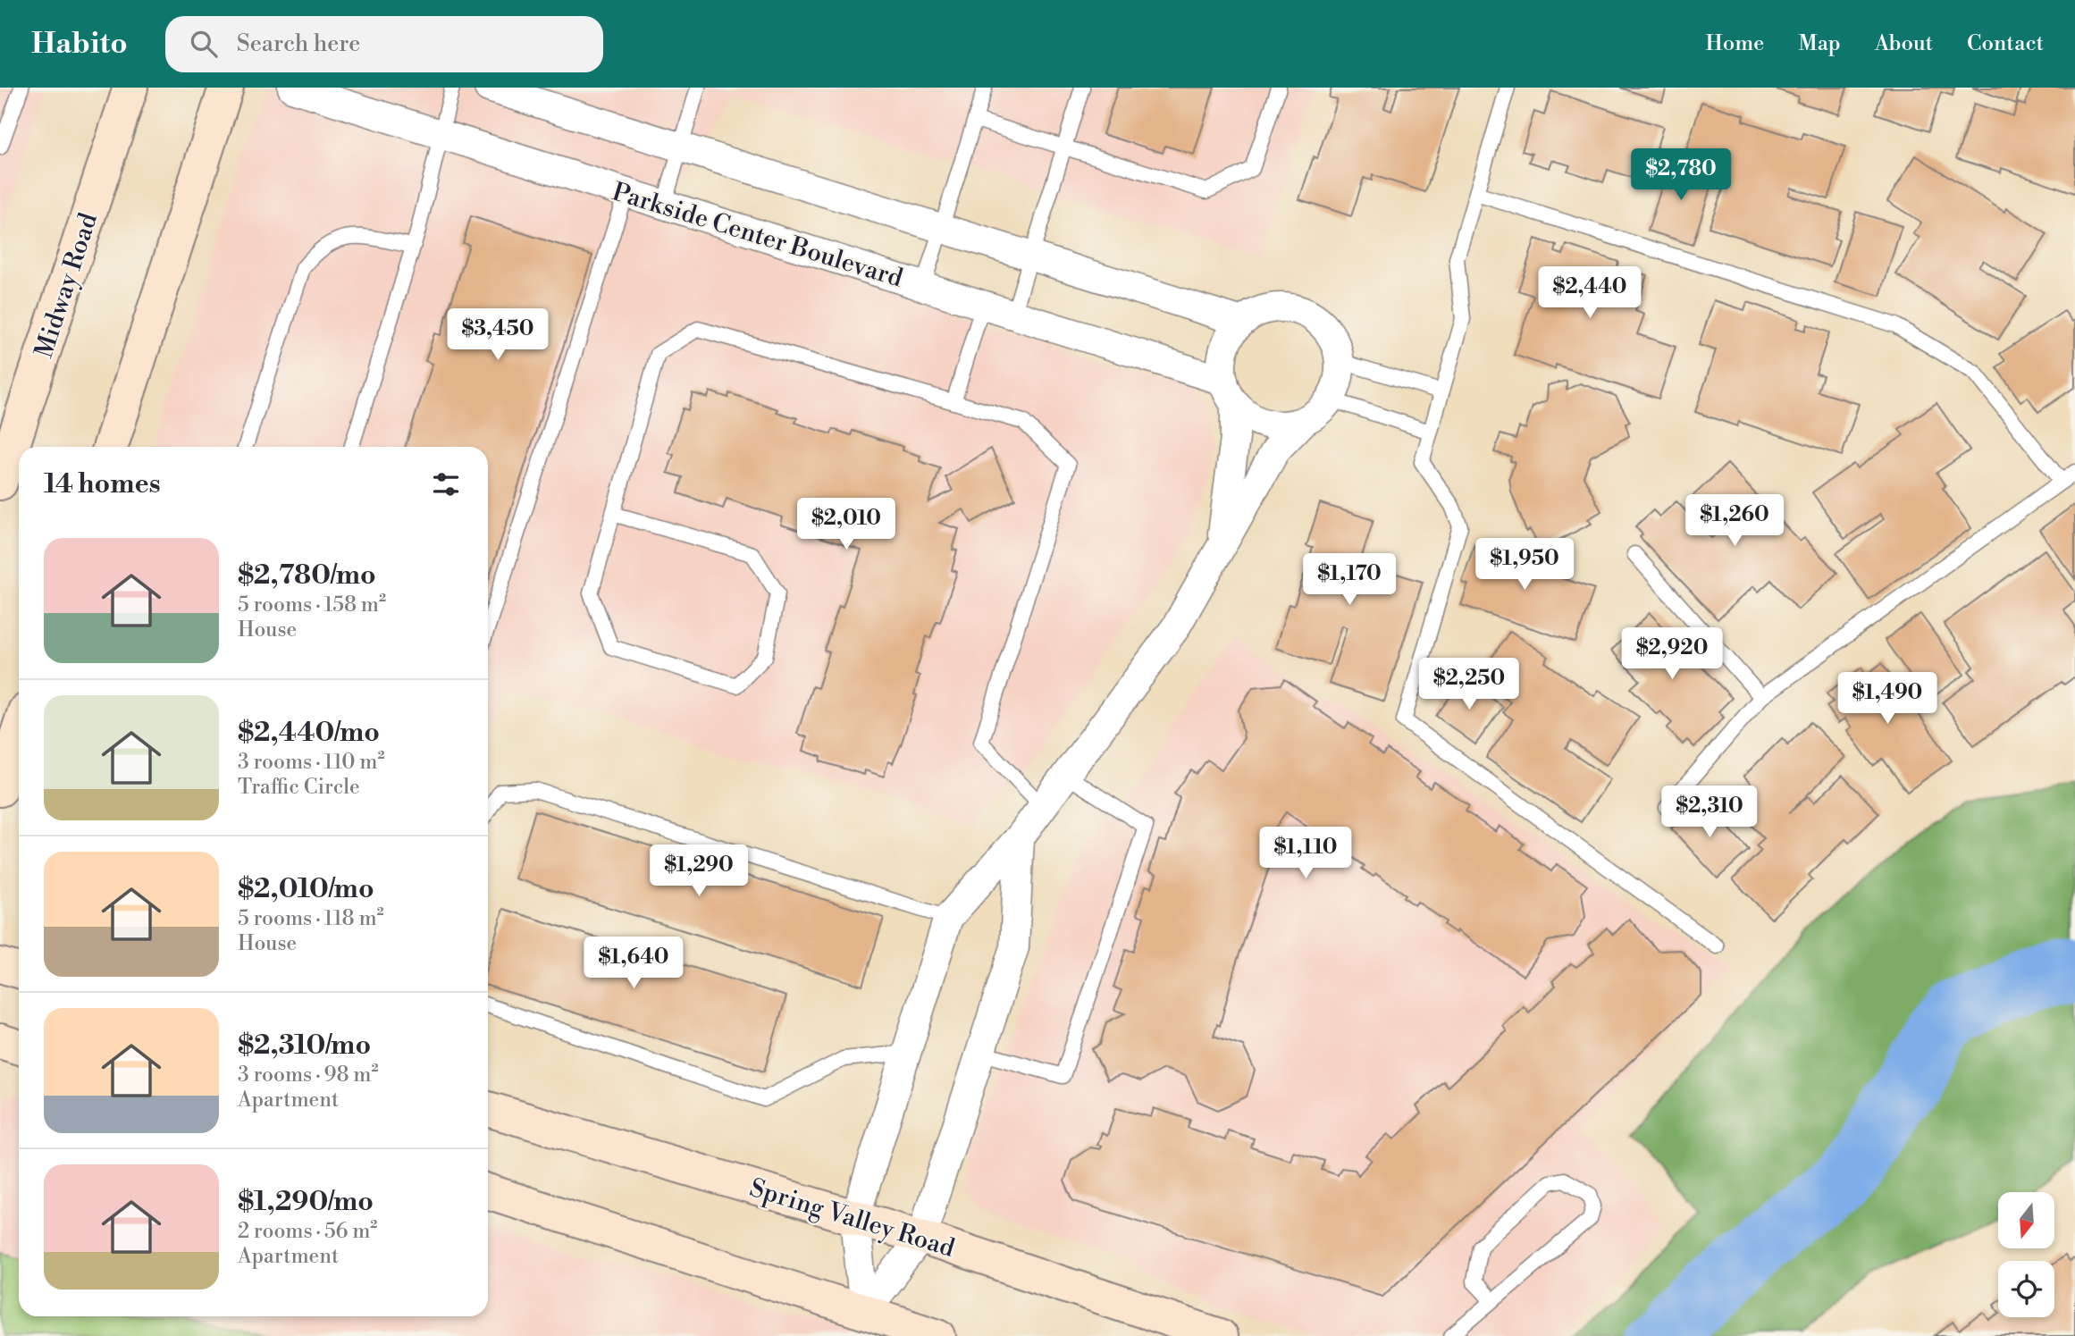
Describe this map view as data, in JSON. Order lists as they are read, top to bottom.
{
  "streets": {
    "main road": ["Midway Road", "Spring Valley Road"],
    "street": ["Parkside Center Boulevard"]
  },
  "north": "bottom",
  "page": {
    "header": "Habito",
    "search": "Search here",
    "nav": [
      "Home",
      "Map",
      "About",
      "Contact"
    ],
    "price": [
      "$2,780",
      "$2,440",
      "$3,450",
      "$1,260",
      "$2,010",
      "$1,950",
      "$1,170",
      "$2,920",
      "$2,250",
      "$1,490",
      "$2,310",
      "$1,110",
      "$1,290",
      "$1,640"
    ],
    "heading": "14 homes",
    "list": [
      {
        "name": "$2,780/mo",
        "note": "5 rooms · 158 m² · House"
      },
      {
        "name": "$2,440/mo",
        "note": "3 rooms · 110 m² · Traffic Circle"
      },
      {
        "name": "$2,010/mo",
        "note": "5 rooms · 118 m² · House"
      },
      {
        "name": "$2,310/mo",
        "note": "3 rooms · 98 m² · Apartment"
      },
      {
        "name": "$1,290/mo",
        "note": "2 rooms · 56 m² · Apartment"
      }
    ]
  }
}
